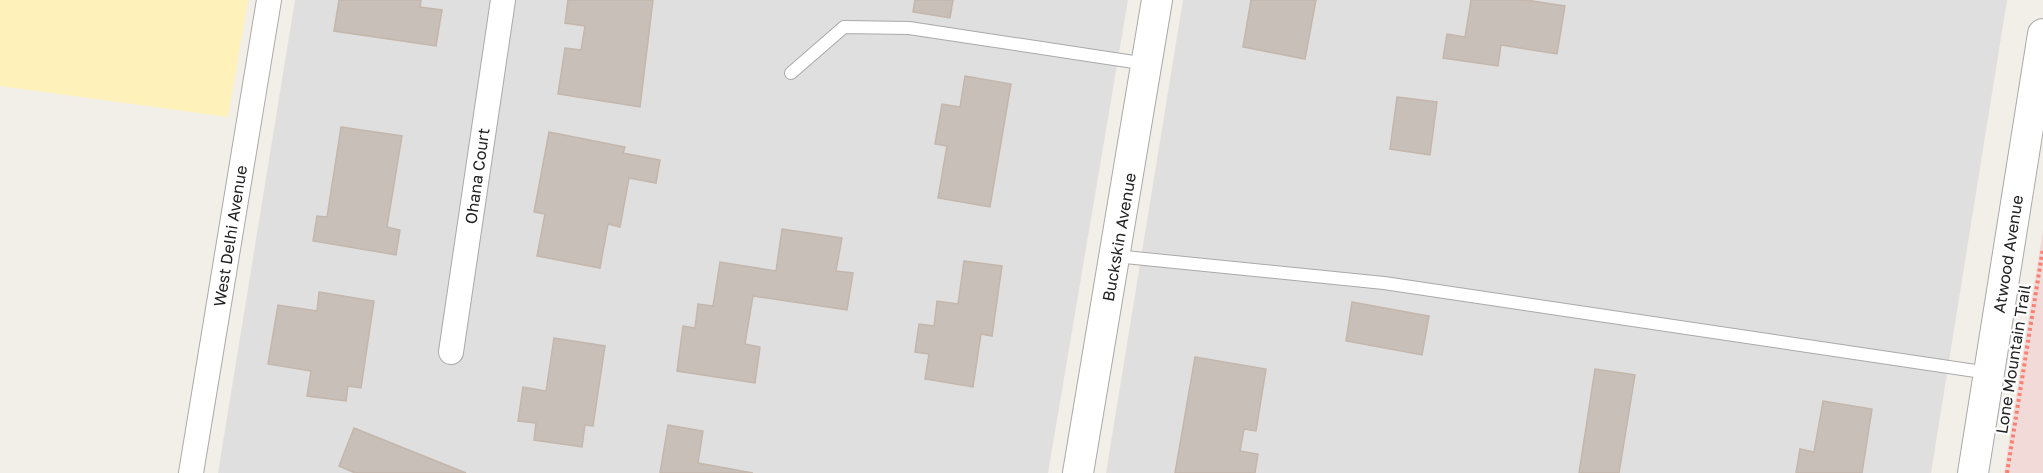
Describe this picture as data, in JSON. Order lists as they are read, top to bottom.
{
  "streets": {
    "street": [
      "Ohana Court",
      "West Delhi Avenue",
      "Buckskin Avenue",
      "Atwood Avenue"
    ],
    "path": ["Lone Mountain Trail"]
  }
}
